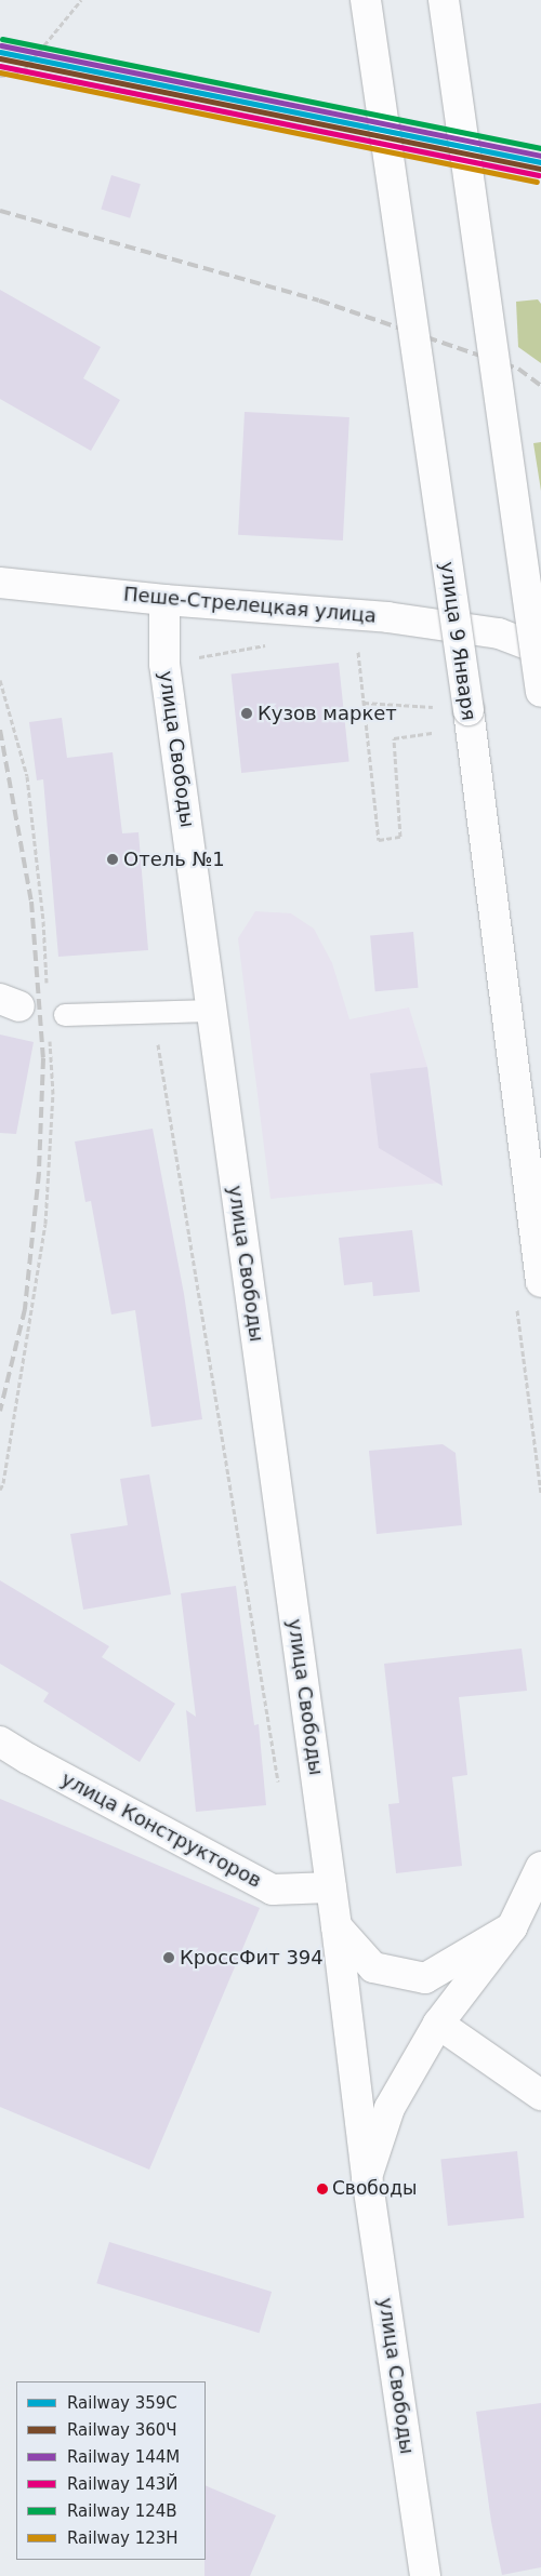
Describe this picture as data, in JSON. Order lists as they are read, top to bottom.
{
  "streets": {
    "street": [
      "Пеше-Стрелецкая улица",
      "улица 9 Января",
      "улица Свободы",
      "улица Конструкторов"
    ]
  },
  "crossings": [
    ["Пеше-Стрелецкая улица", "улица Свободы"],
    ["улица Свободы", "улица Конструкторов"]
  ],
  "places": [
    "Кузов маркет",
    "Отель №1",
    "КроссФит 394",
    "Свободы"
  ],
  "lines": [
    "rail line 124В",
    "rail line 144М",
    "rail line 359С",
    "rail line 360Ч",
    "rail line 143Й",
    "rail line 123Н"
  ],
  "legend": [
    "Railway 359С",
    "Railway 360Ч",
    "Railway 144М",
    "Railway 143Й",
    "Railway 124В",
    "Railway 123Н"
  ]
}
